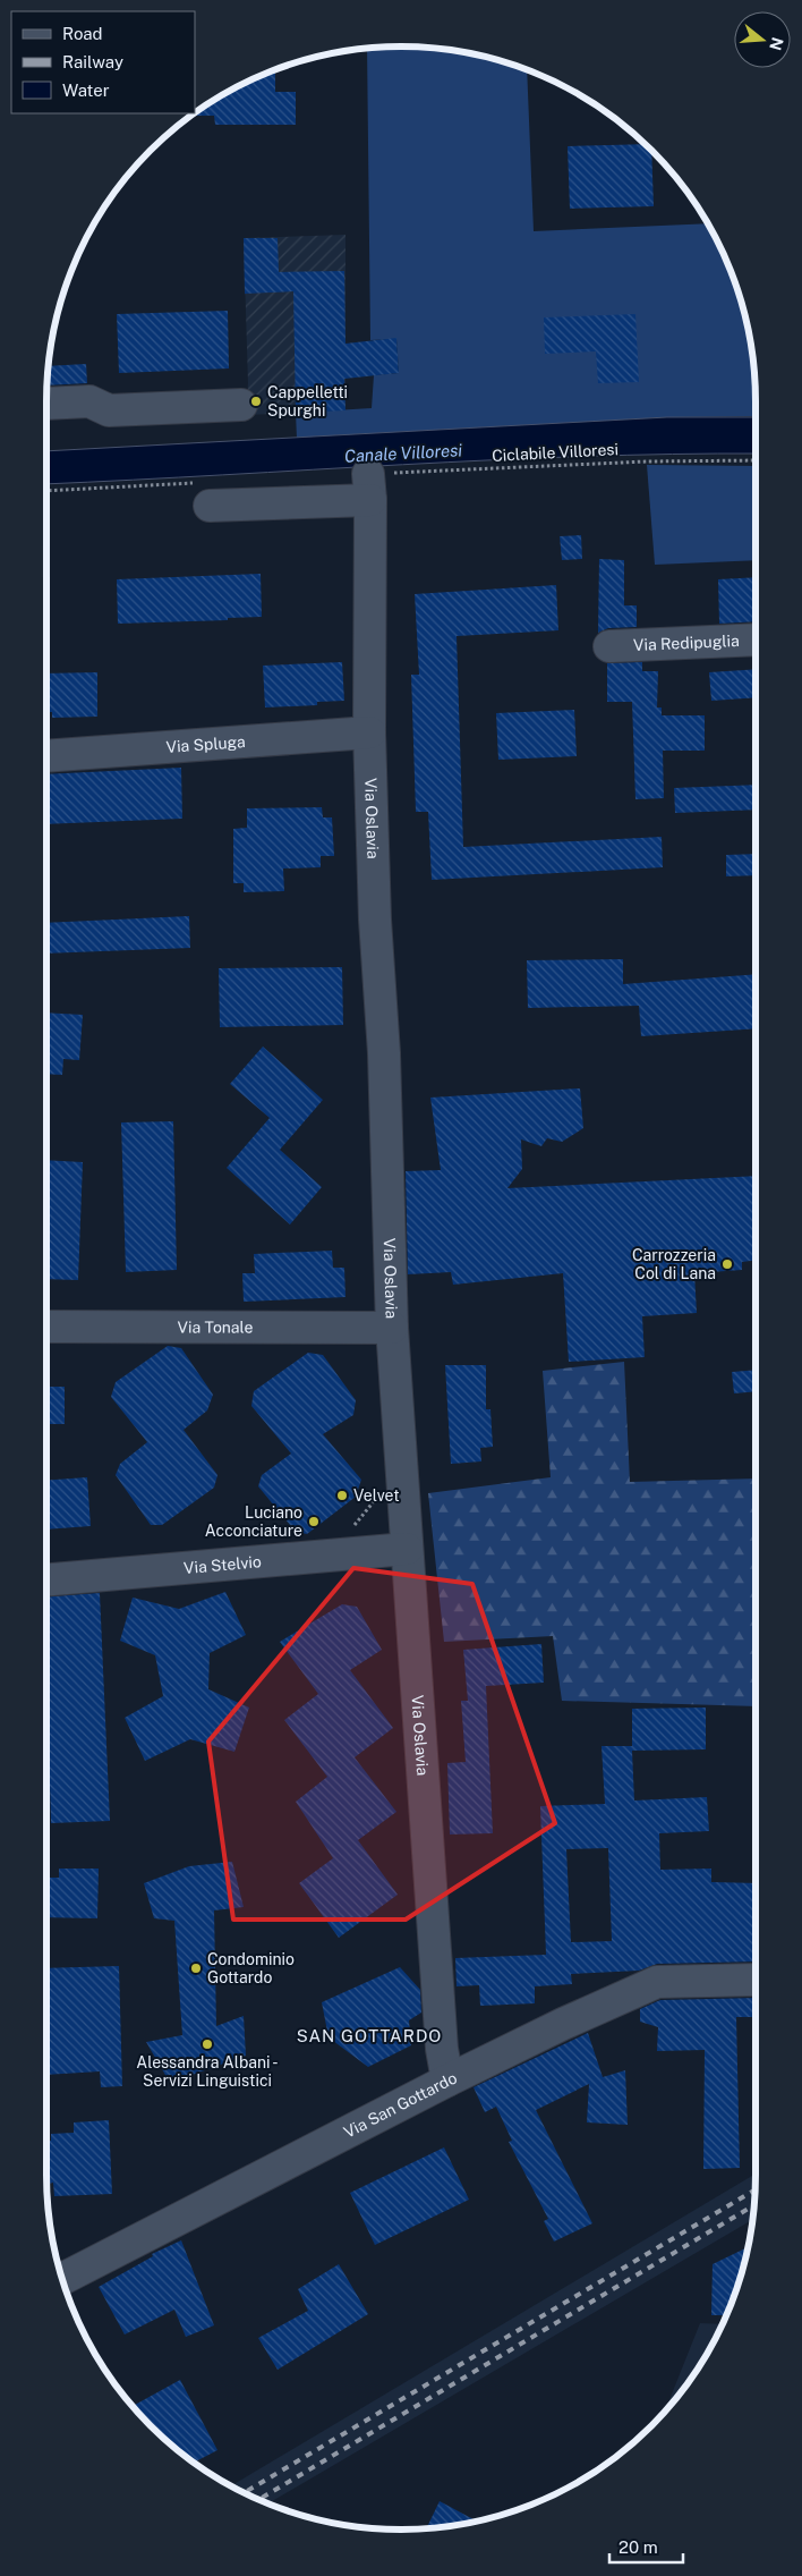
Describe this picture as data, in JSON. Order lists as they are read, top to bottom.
{
  "streets": {
    "street": [
      "Via Redipuglia",
      "Via Spluga",
      "Via Oslavia",
      "Via Tonale",
      "Via Stelvio",
      "Via San Gottardo"
    ],
    "path": ["Ciclabile Villoresi"]
  },
  "crossings": [
    ["Ciclabile Villoresi", "Via Oslavia"],
    ["Via Spluga", "Via Oslavia"],
    ["Via Oslavia", "Via Tonale"],
    ["Via Oslavia", "Via Stelvio"],
    ["Via Oslavia", "Via San Gottardo"]
  ],
  "districts": ["SAN GOTTARDO"],
  "water": ["Canale Villoresi"],
  "places": [
    "Cappelletti Spurghi",
    "Carrozzeria Col di Lana",
    "Velvet",
    "Luciano Acconciature",
    "Condominio Gottardo",
    "Alessandra Albani - Servizi Linguistici"
  ],
  "legend": ["Road", "Railway", "Water"],
  "scale_bar": "20 m",
  "north": "right"
}
